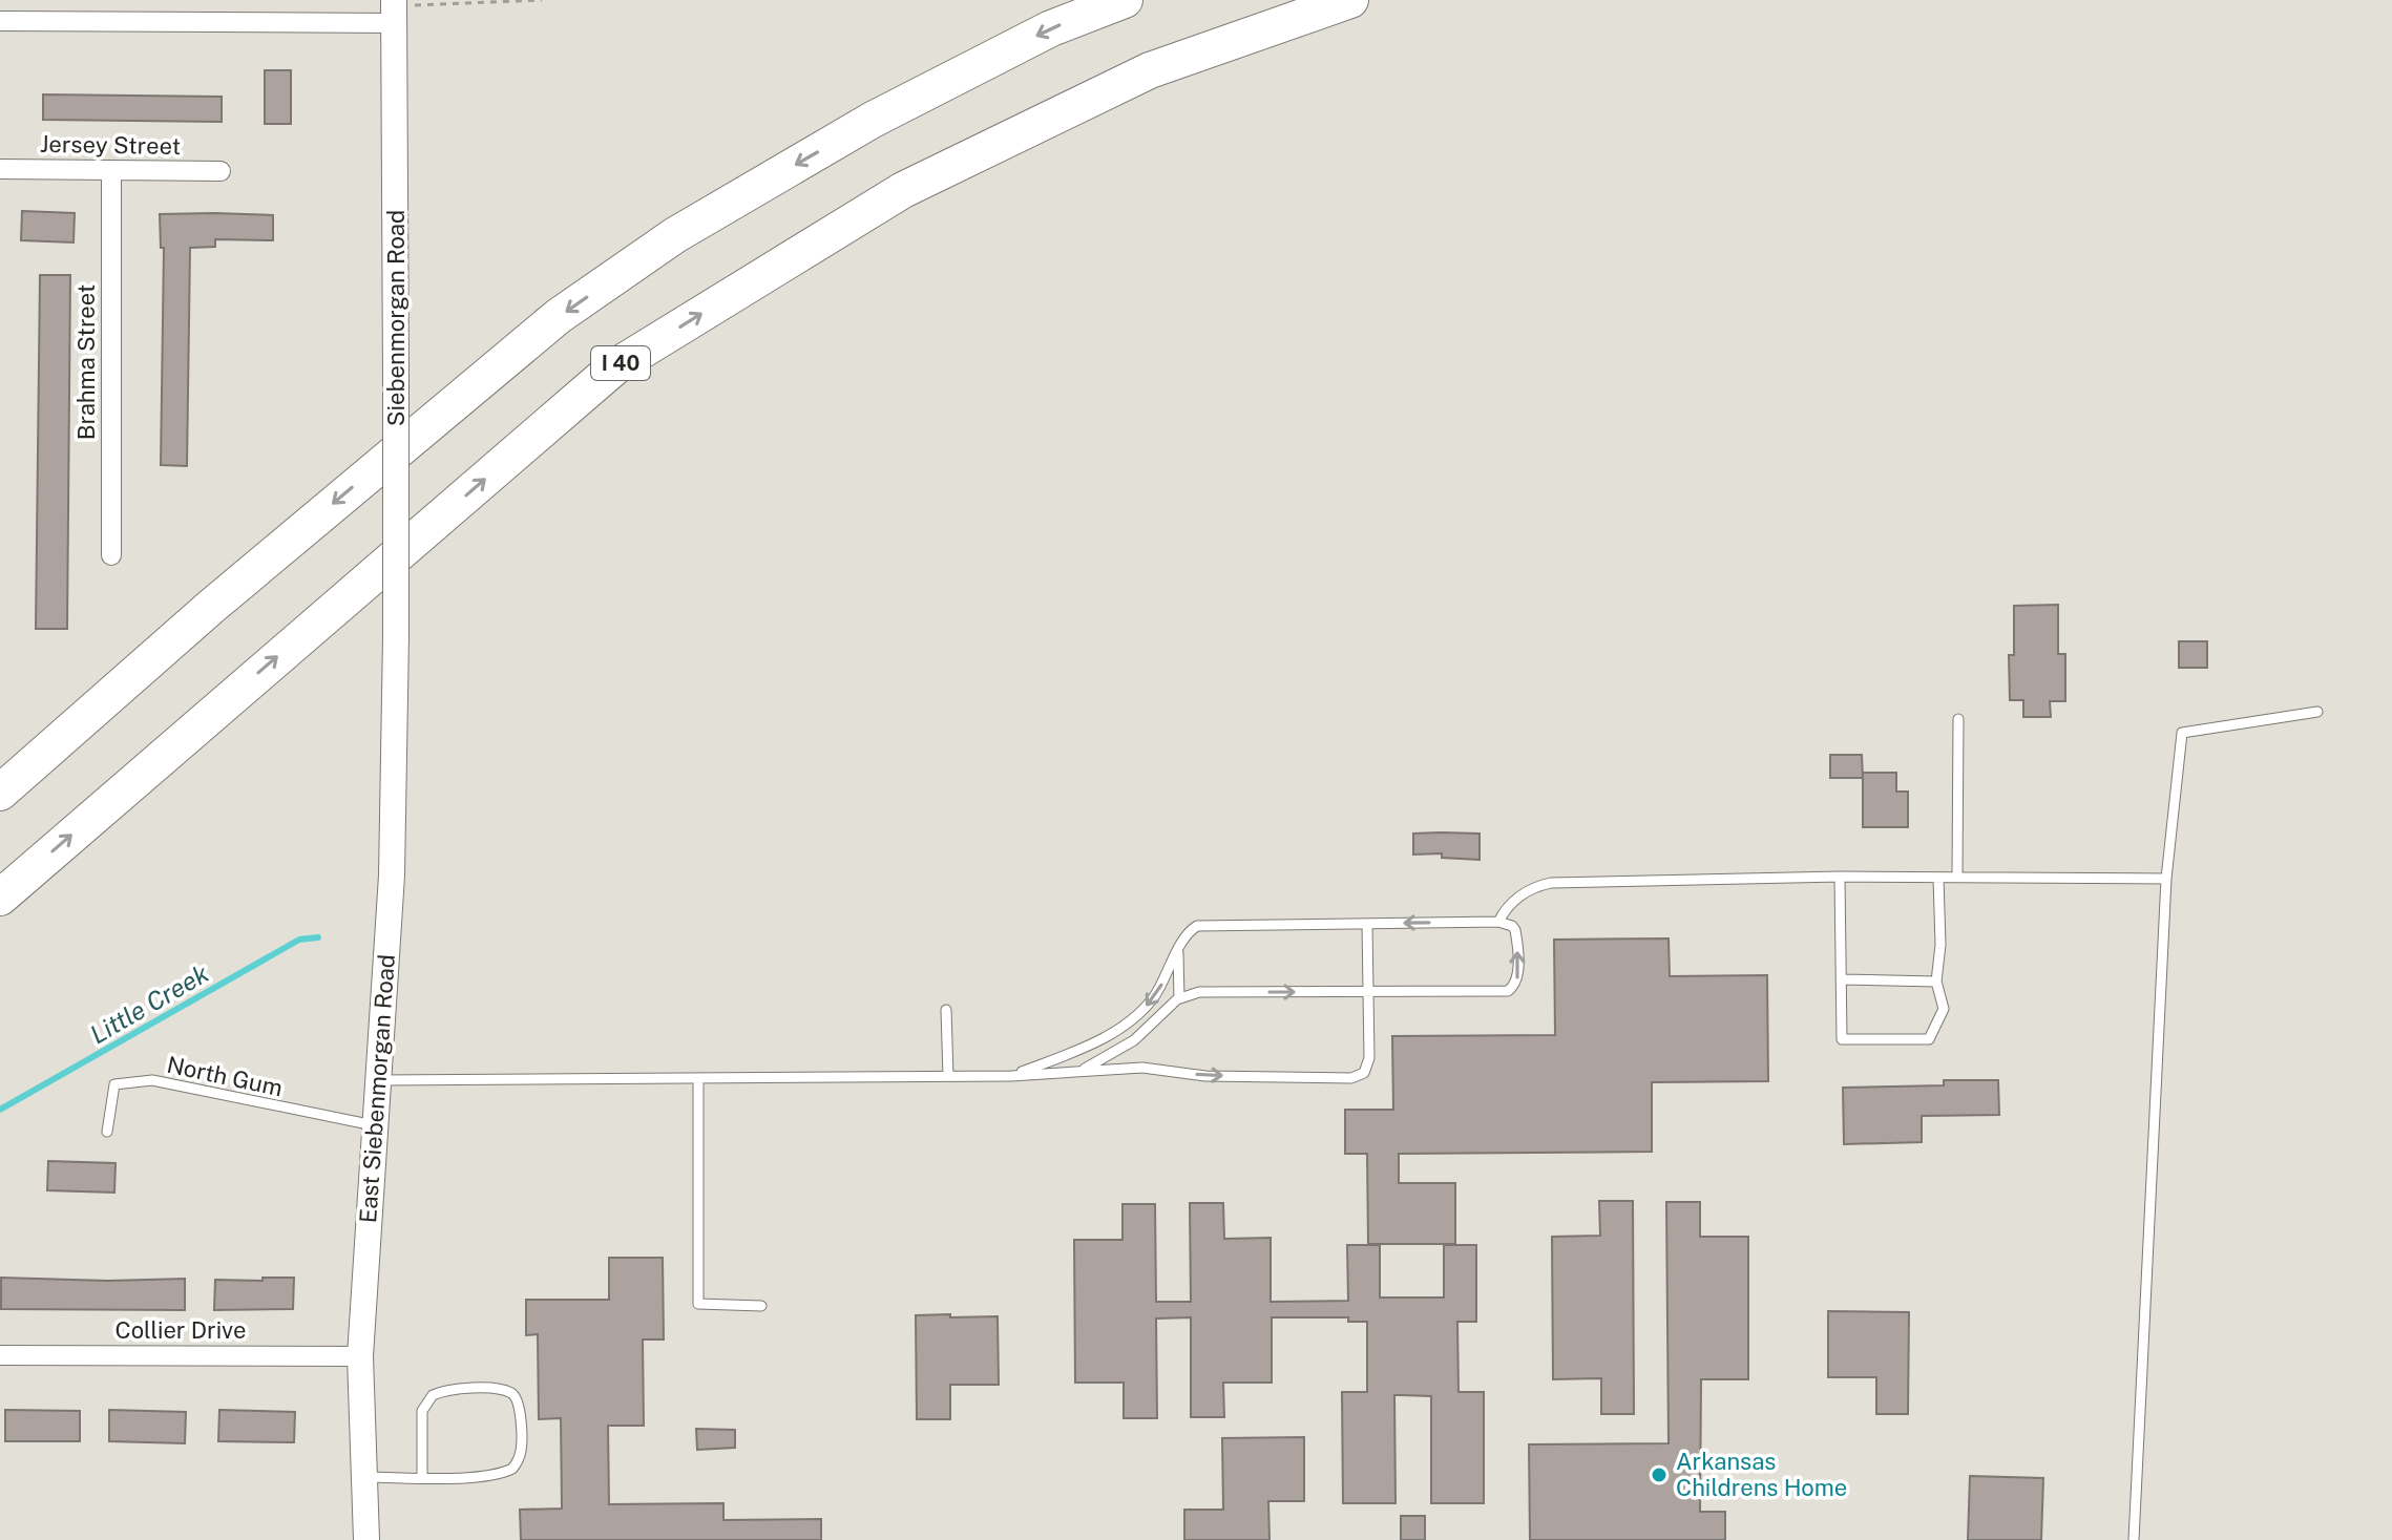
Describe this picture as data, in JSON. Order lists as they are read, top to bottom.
{
  "streets": {
    "highway": ["I 40"],
    "street": [
      "Jersey Street",
      "Siebenmorgan Road",
      "Brahma Street",
      "East Siebenmorgan Road",
      "Collier Drive"
    ],
    "lane": ["North Gum"]
  },
  "crossings": [
    ["Jersey Street", "Brahma Street"],
    ["Siebenmorgan Road", "East Siebenmorgan Road"],
    ["North Gum", "East Siebenmorgan Road"],
    ["East Siebenmorgan Road", "Collier Drive"]
  ],
  "water": ["Little Creek"],
  "places": ["Arkansas Childrens Home"]
}
